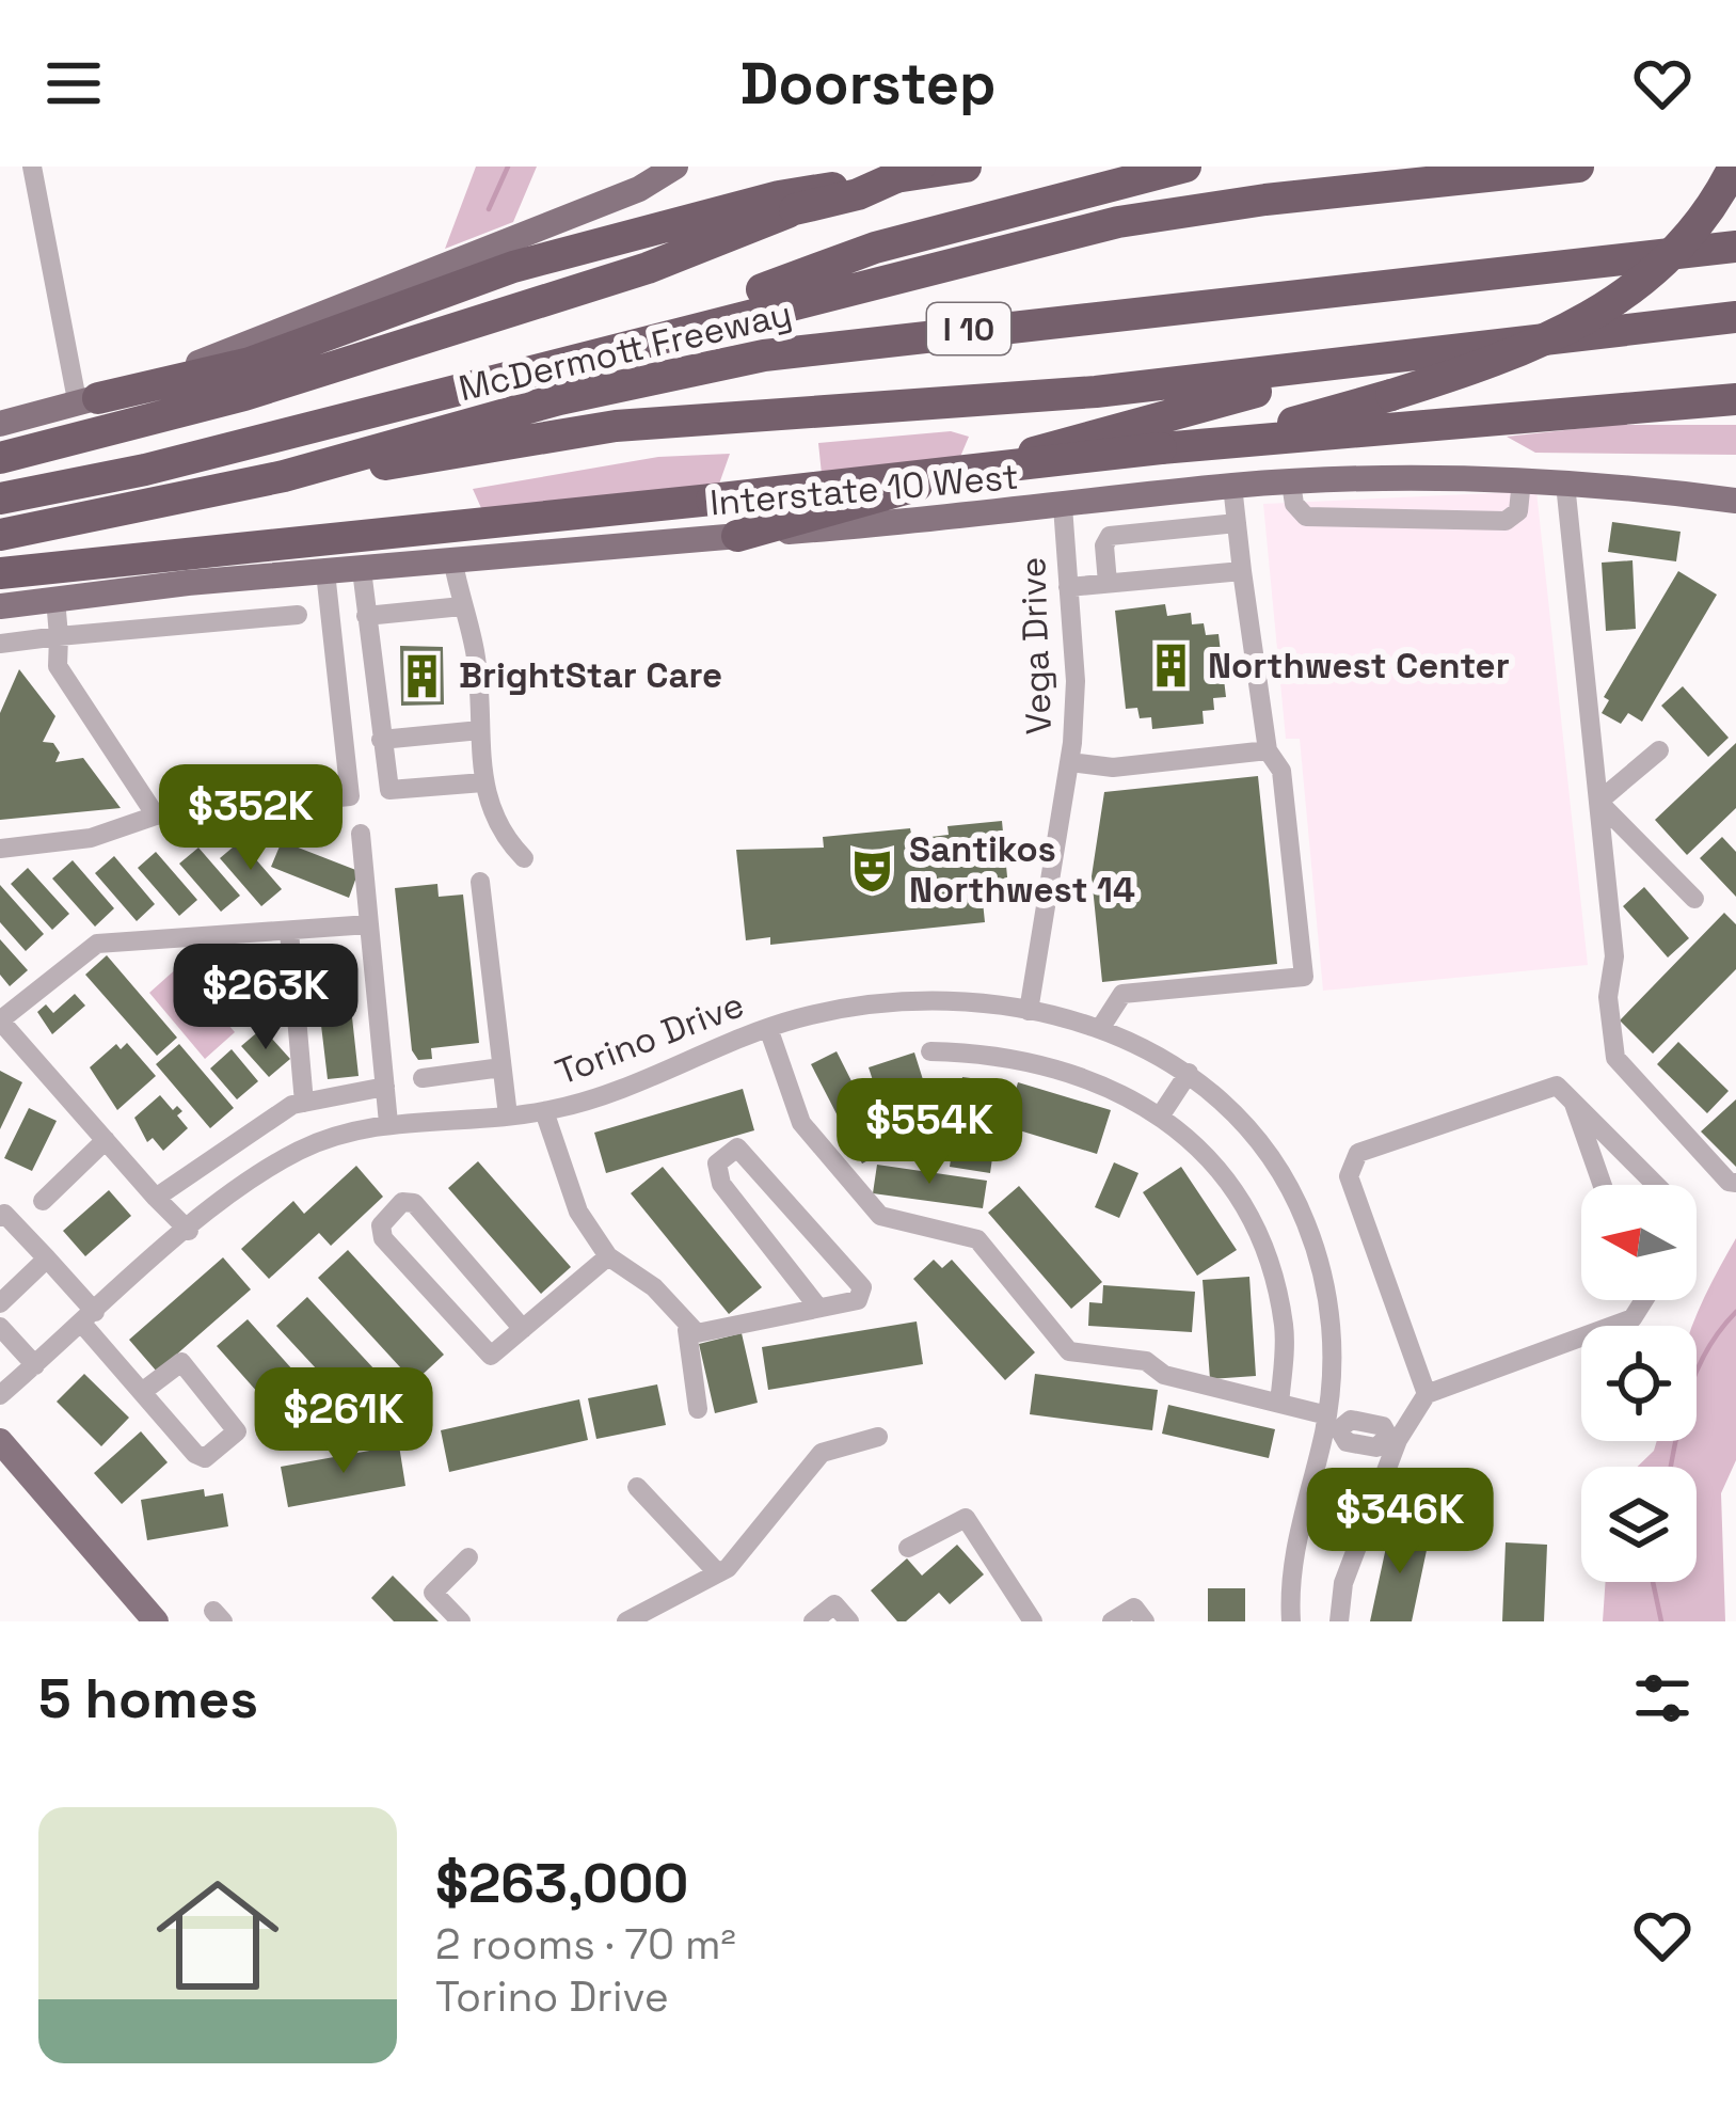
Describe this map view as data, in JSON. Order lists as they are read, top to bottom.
{
  "streets": {
    "highway": ["I 10", "McDermott Freeway"],
    "main road": ["Interstate 10 West"],
    "street": ["Vega Drive", "Torino Drive"]
  },
  "crossings": [
    ["Interstate 10 West", "Vega Drive"],
    ["Vega Drive", "Torino Drive"]
  ],
  "places": {
    "building": ["Northwest Center", "BrightStar Care"],
    "theatre": ["Santikos Northwest 14"]
  },
  "north": "left",
  "page": {
    "header": "Doorstep",
    "price": [
      "$352K",
      "$263K",
      "$554K",
      "$261K",
      "$346K"
    ],
    "heading": "5 homes",
    "list": [
      {
        "name": "$263,000",
        "note": "2 rooms · 70 m² · Torino Drive"
      }
    ]
  }
}
